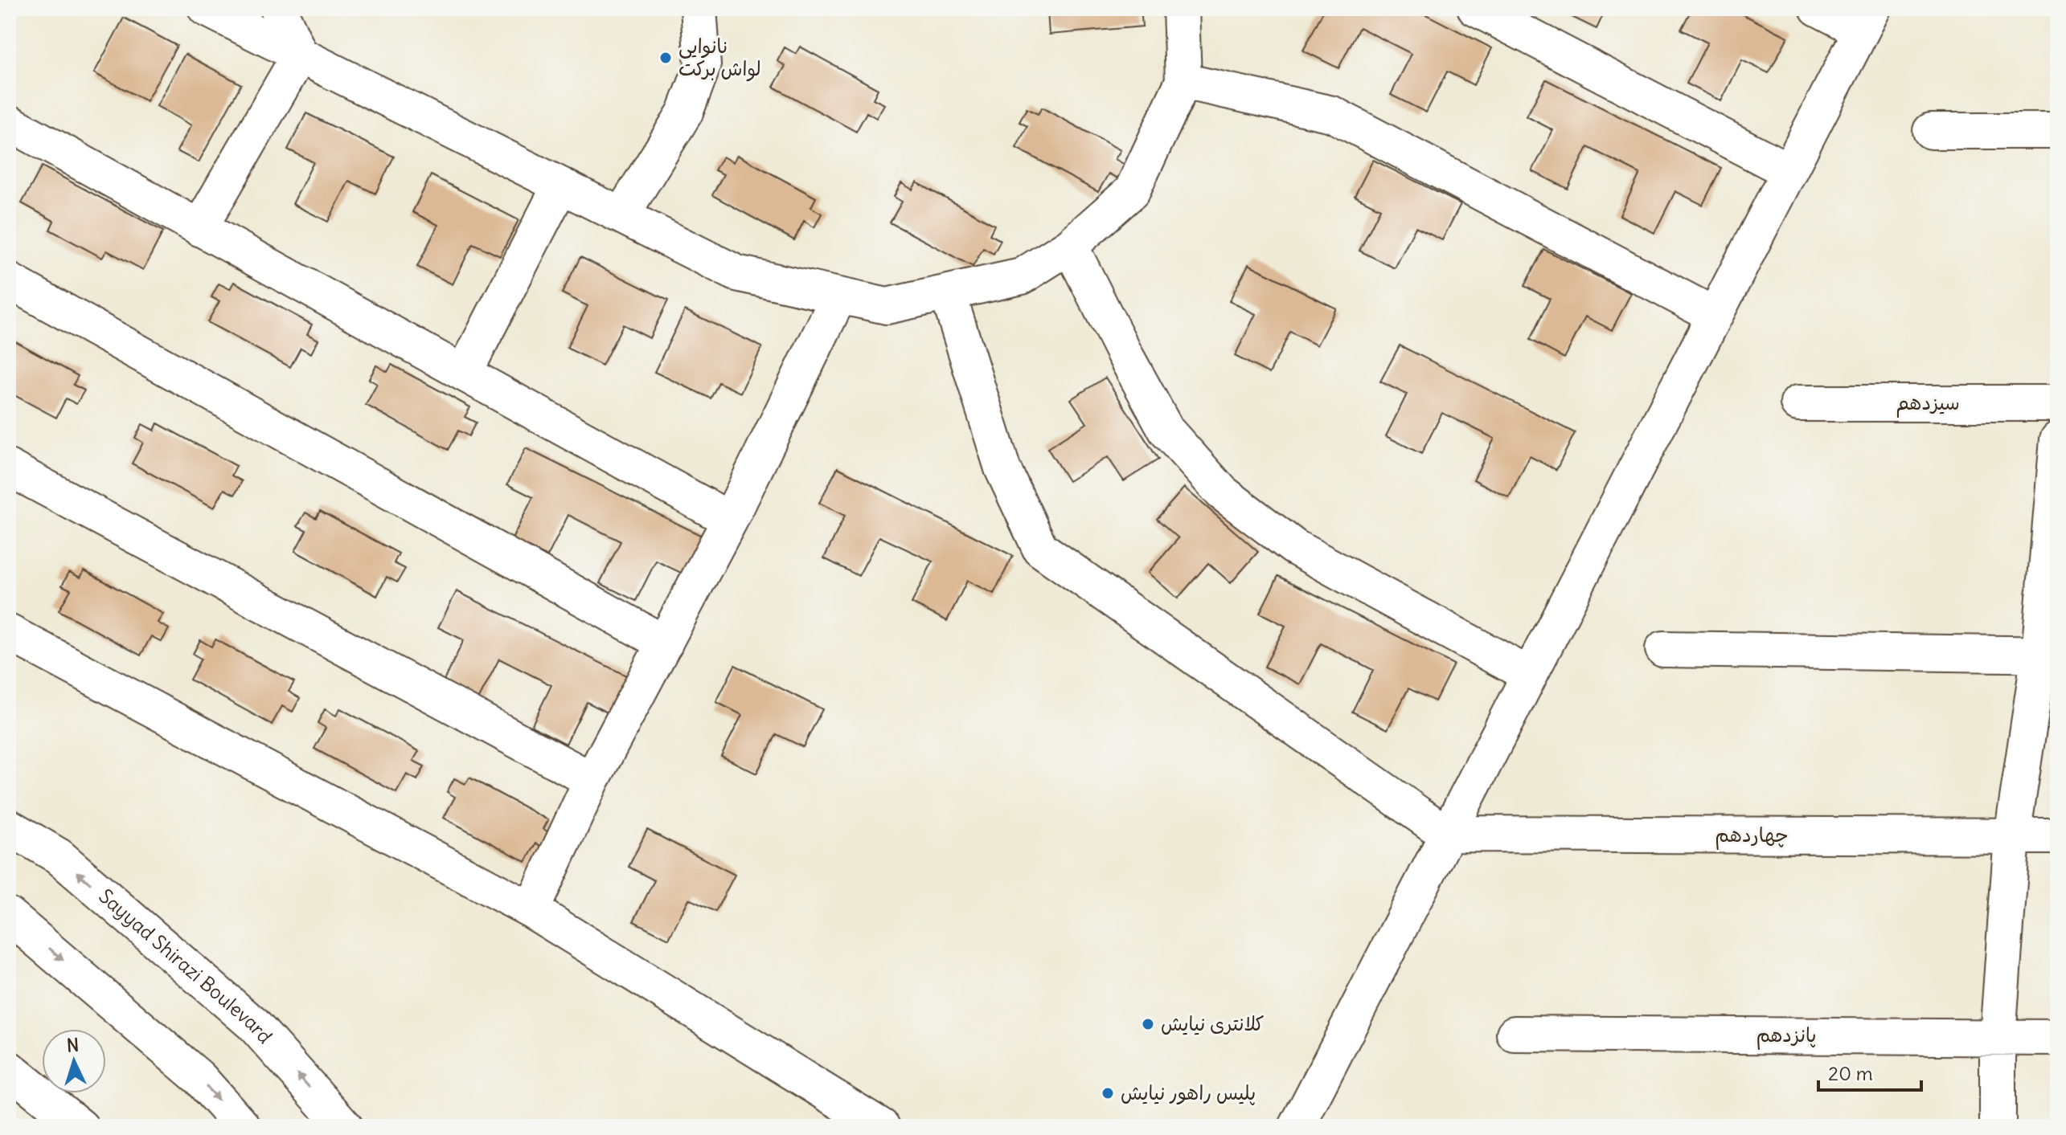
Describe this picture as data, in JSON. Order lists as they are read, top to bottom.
{
  "streets": {
    "street": [
      "سیزدهم",
      "چهاردهم",
      "Sayyad Shirazi Boulevard",
      "پانزدهم"
    ]
  },
  "places": ["نانوایی لواش برکت", "کلانتری نیایش", "پلیس راهور نیایش"],
  "scale_bar": "20 m",
  "north": "top"
}
